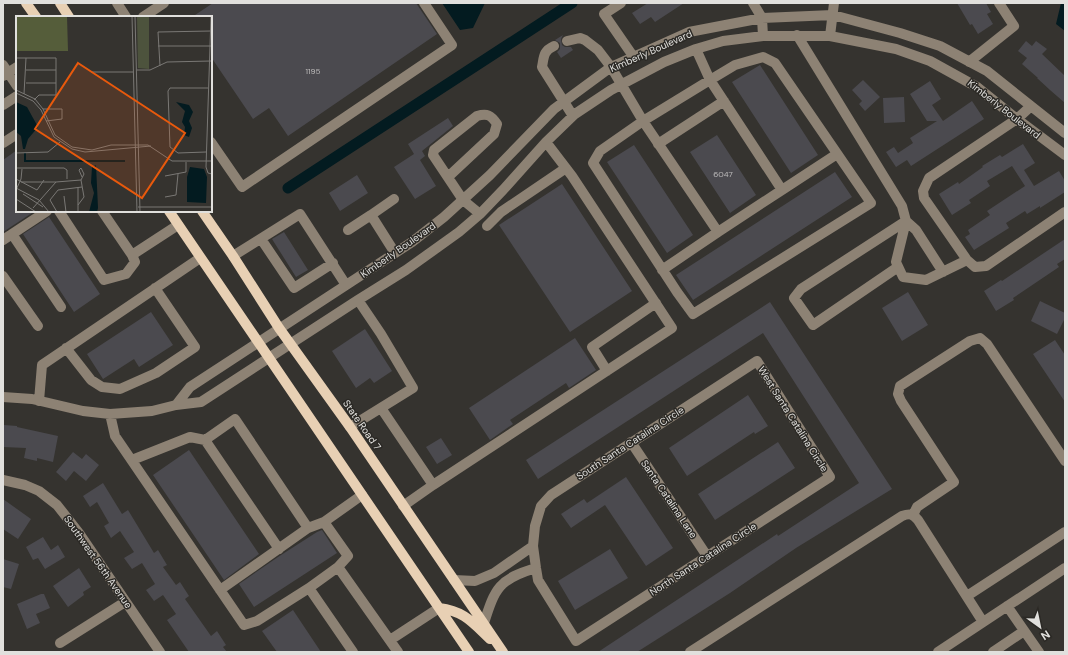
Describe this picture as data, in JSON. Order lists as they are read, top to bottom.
{
  "streets": {
    "main road": ["State Road 7"],
    "street": [
      "Kimberly Boulevard",
      "West Santa Catalina Circle",
      "South Santa Catalina Circle",
      "Santa Catalina Lane",
      "North Santa Catalina Circle",
      "Southwest 56th Avenue"
    ]
  },
  "crossings": [
    ["Kimberly Boulevard", "State Road 7"],
    ["West Santa Catalina Circle", "South Santa Catalina Circle"],
    ["West Santa Catalina Circle", "North Santa Catalina Circle"],
    ["South Santa Catalina Circle", "Santa Catalina Lane"],
    ["South Santa Catalina Circle", "North Santa Catalina Circle"],
    ["Santa Catalina Lane", "North Santa Catalina Circle"]
  ],
  "house_numbers": ["1195", "6047"],
  "north": "bottom right"
}
